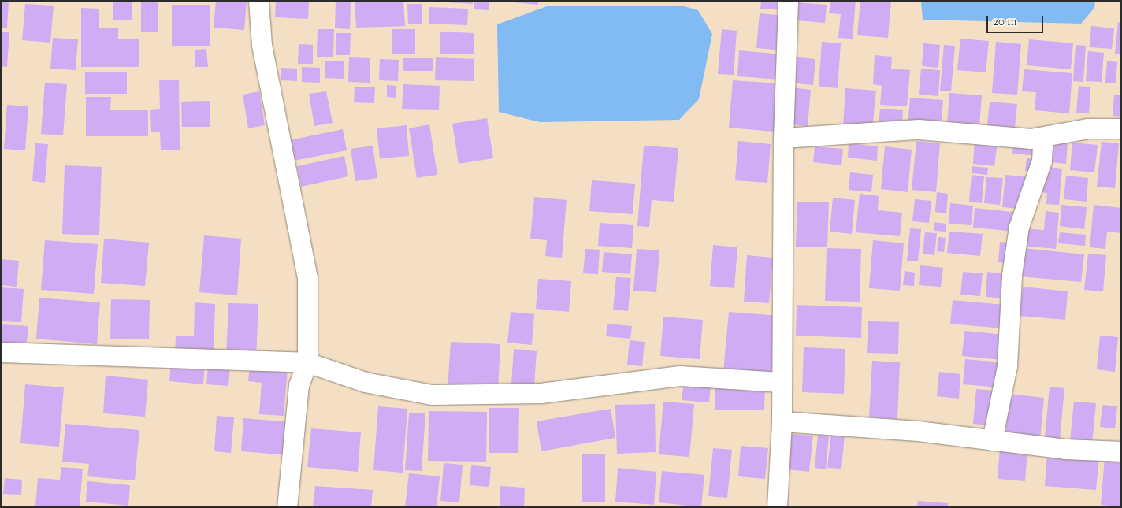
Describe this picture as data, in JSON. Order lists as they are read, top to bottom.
{
  "scale_bar": "20 m"
}
